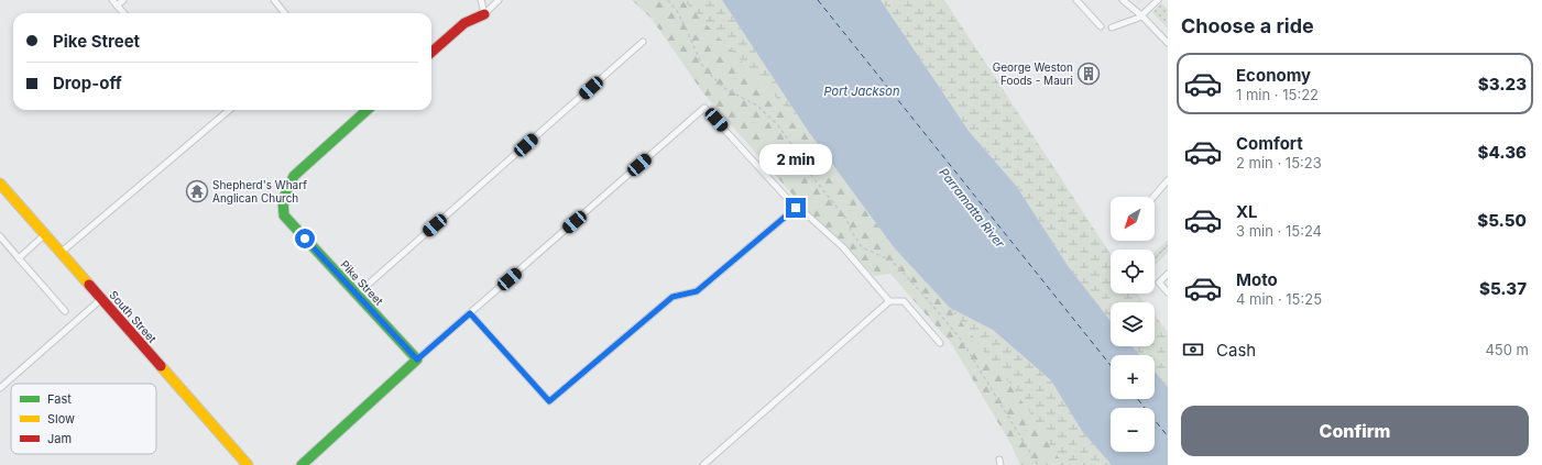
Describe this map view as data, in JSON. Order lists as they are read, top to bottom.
{
  "streets": {
    "street": ["Pike Street", "South Street"]
  },
  "water": ["Port Jackson", "Parramatta River"],
  "places": {
    "building": ["George Weston Foods - Mauri"],
    "temple": ["Shepherd's Wharf Anglican Church"]
  },
  "legend": ["Fast", "Slow", "Jam"],
  "north": "bottom left",
  "page": {
    "heading": "Choose a ride",
    "banner": ["Pike Street", "Drop-off"],
    "list": [
      {
        "name": "Economy",
        "note": "1 min · 15:22",
        "value": "$3.23"
      },
      {
        "name": "Comfort",
        "note": "2 min · 15:23",
        "value": "$4.36"
      },
      {
        "name": "XL",
        "note": "3 min · 15:24",
        "value": "$5.50"
      },
      {
        "name": "Moto",
        "note": "4 min · 15:25",
        "value": "$5.37"
      }
    ],
    "bubble": "2 min",
    "map_buttons": ["+", "−"],
    "pay": ["Cash", "450 m"],
    "buttons": "Confirm"
  }
}
